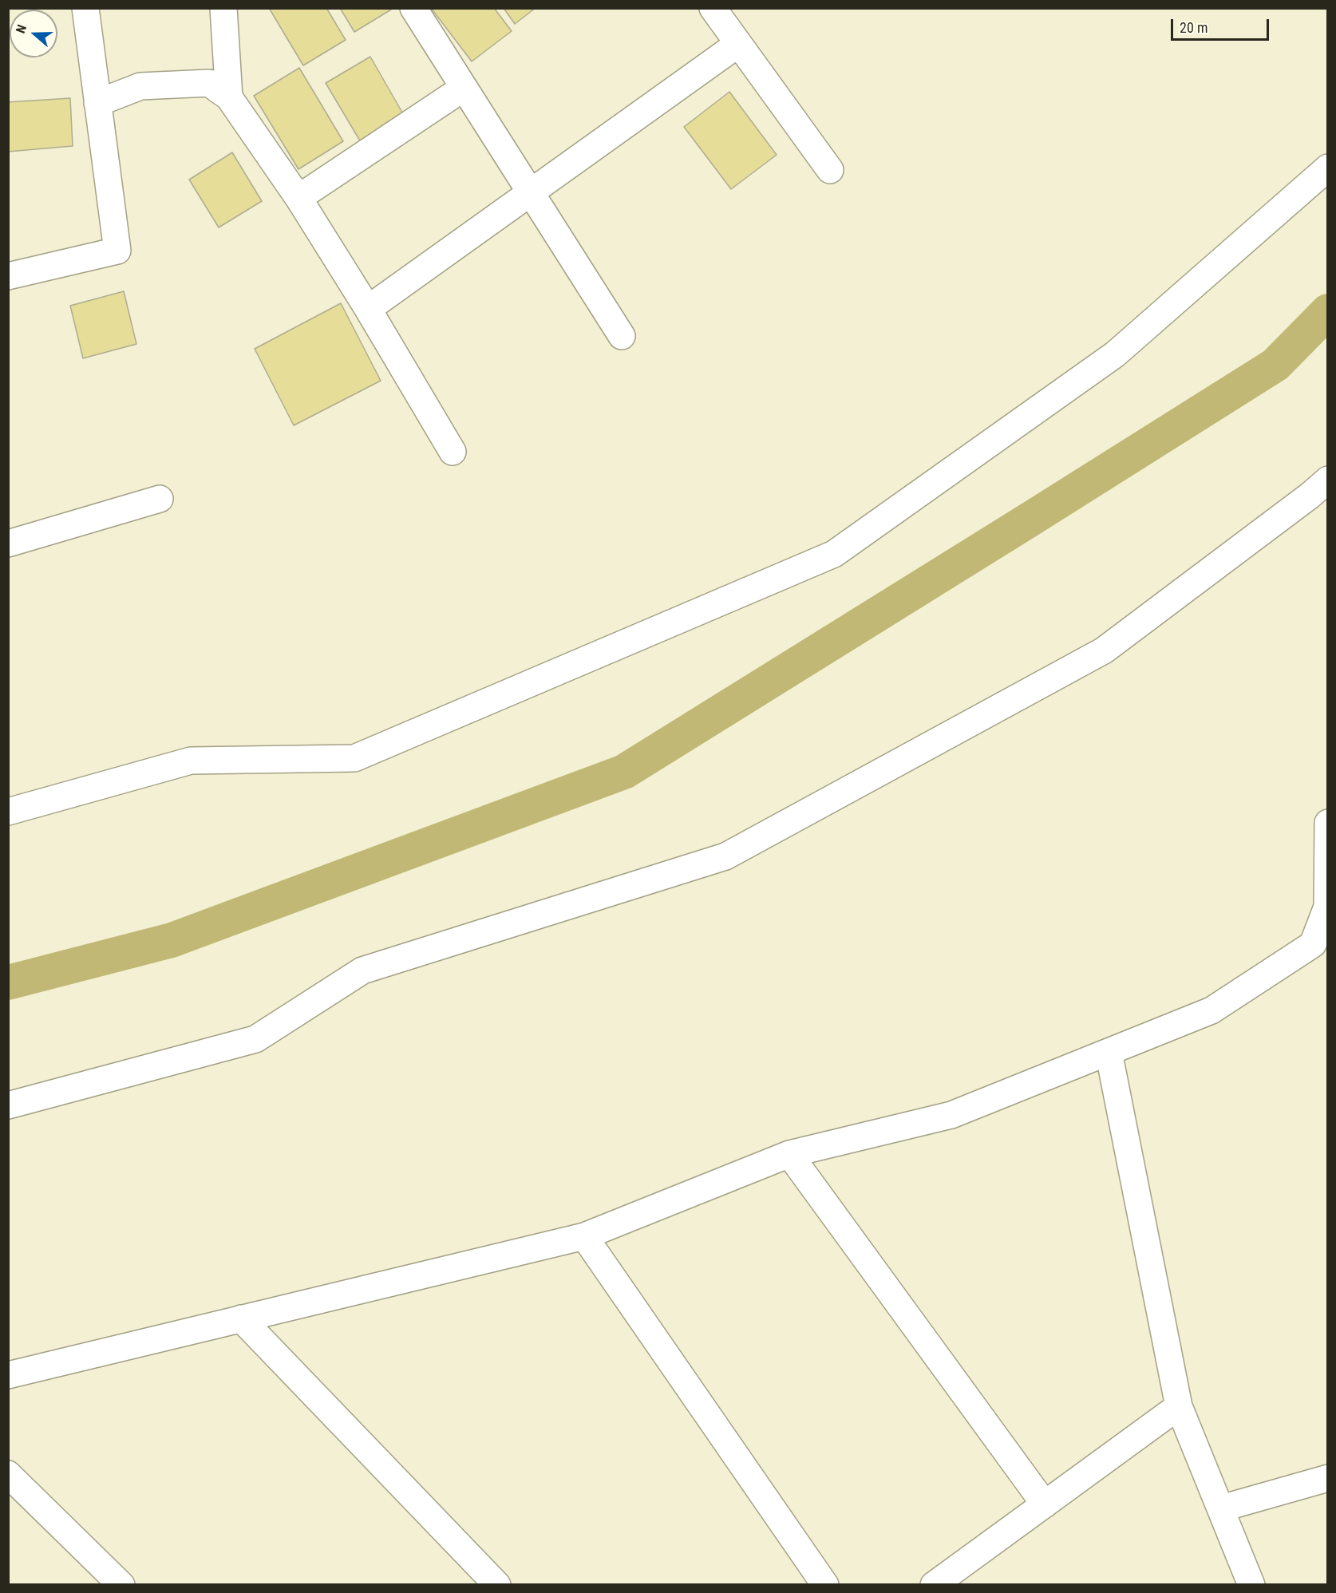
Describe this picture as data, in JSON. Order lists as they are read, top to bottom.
{
  "scale_bar": "20 m",
  "north": "left"
}
